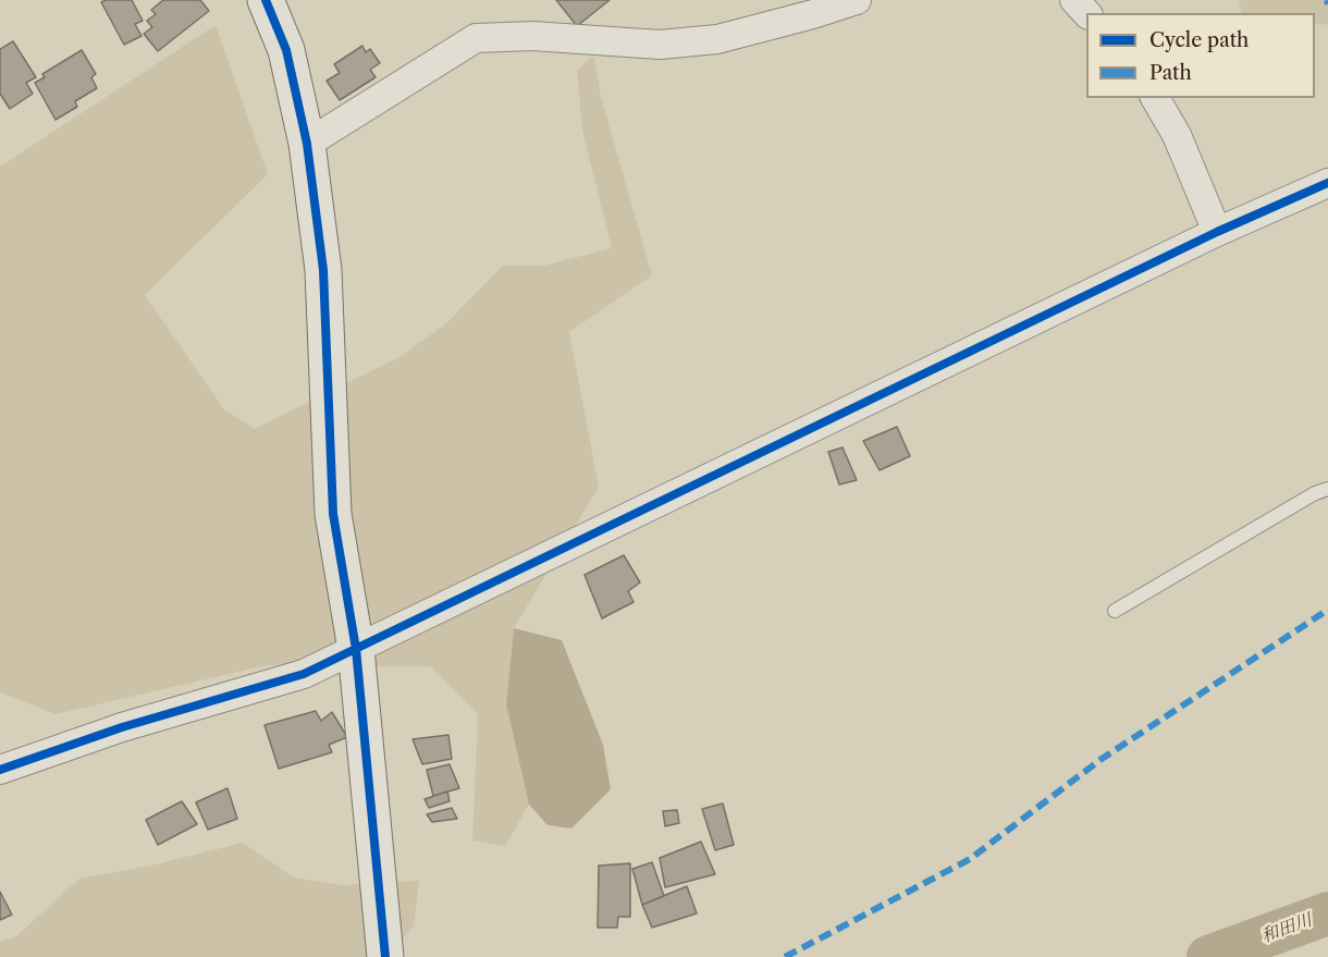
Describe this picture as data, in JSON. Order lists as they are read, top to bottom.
{
  "water": ["和田川"],
  "legend": ["Cycle path", "Path"]
}
